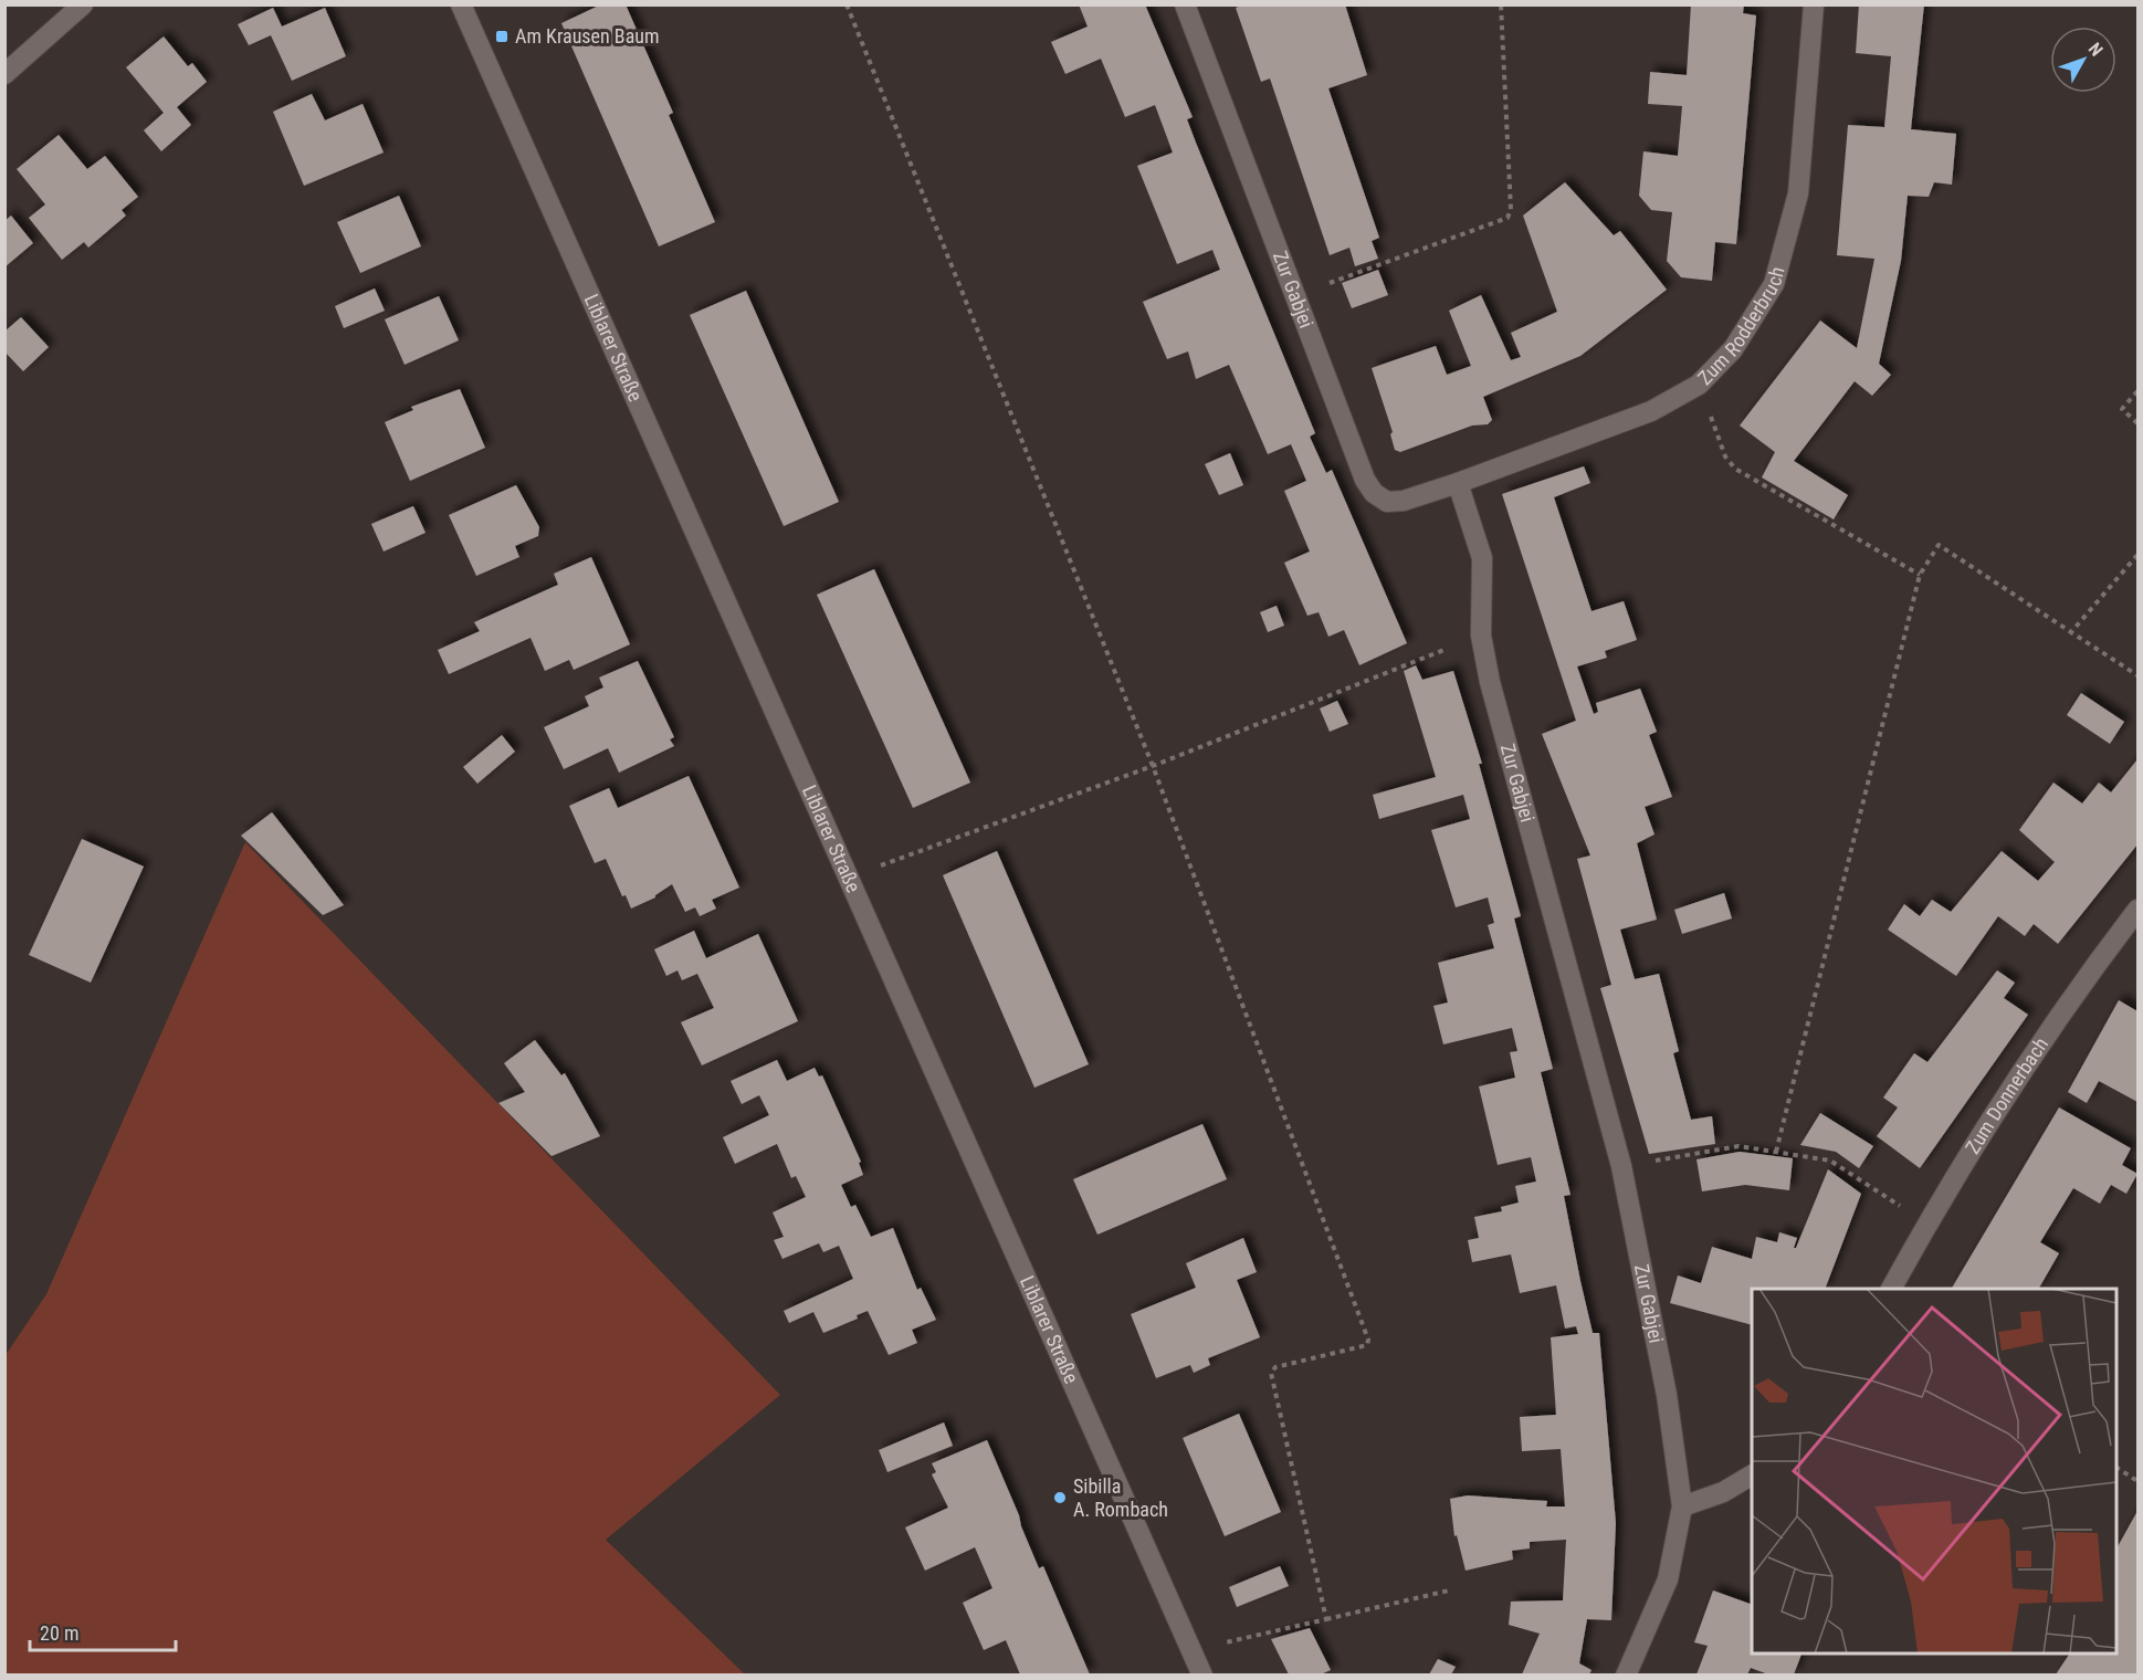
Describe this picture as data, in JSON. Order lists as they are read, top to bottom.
{
  "streets": {
    "street": [
      "Zur Gabjei",
      "Zum Rodderbruch",
      "Liblarer Straße",
      "Zum Donnerbach"
    ]
  },
  "crossings": [
    ["Zur Gabjei", "Zum Rodderbruch"]
  ],
  "places": {
    "transit": ["Am Krausen Baum"],
    "other": ["Sibilla A. Rombach"]
  },
  "scale_bar": "20 m",
  "north": "top right"
}
